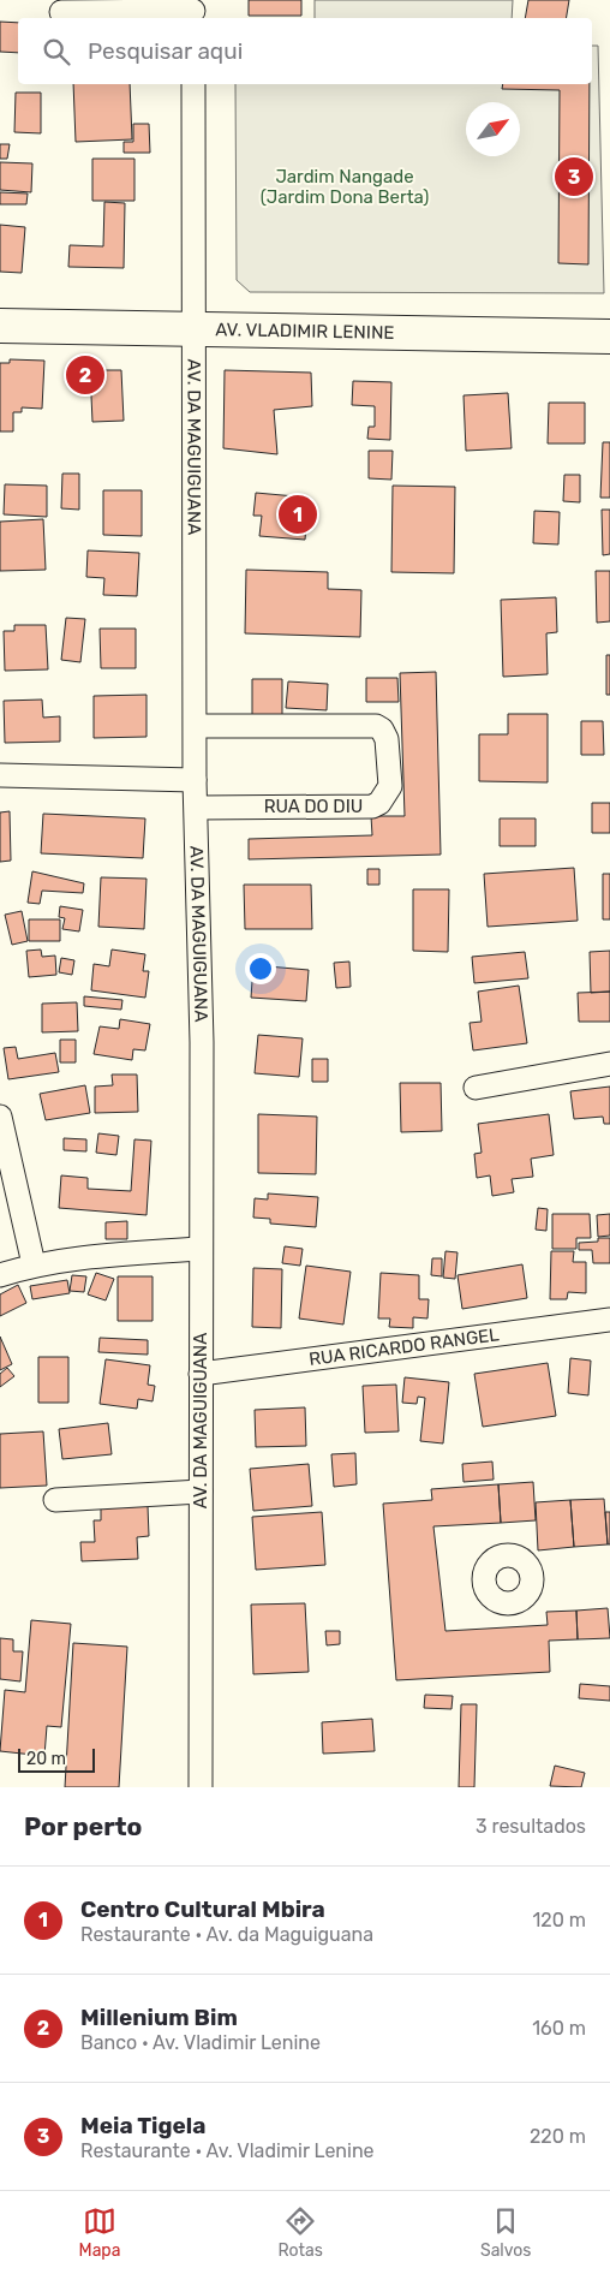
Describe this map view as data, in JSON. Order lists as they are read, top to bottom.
{
  "streets": {
    "main road": ["AV. VLADIMIR LENINE"],
    "street": ["AV. DA MAGUIGUANA", "RUA DO DIU", "RUA RICARDO RANGEL"]
  },
  "crossings": [
    ["AV. VLADIMIR LENINE", "AV. DA MAGUIGUANA"],
    ["AV. DA MAGUIGUANA", "RUA DO DIU"],
    ["AV. DA MAGUIGUANA", "RUA RICARDO RANGEL"]
  ],
  "parks": ["Jardim Nangade (Jardim Dona Berta)"],
  "scale_bar": "20 m",
  "north": "top right",
  "page": {
    "search": "Pesquisar aqui",
    "pins": ["3", "2", "1"],
    "scale": "20 m",
    "heading": ["Por perto", "3 resultados"],
    "list": [
      {
        "mark": "1",
        "name": "Centro Cultural Mbira",
        "note": "Restaurante · Av. da Maguiguana",
        "value": "120 m"
      },
      {
        "mark": "2",
        "name": "Millenium Bim",
        "note": "Banco · Av. Vladimir Lenine",
        "value": "160 m"
      },
      {
        "mark": "3",
        "name": "Meia Tigela",
        "note": "Restaurante · Av. Vladimir Lenine",
        "value": "220 m"
      }
    ],
    "nav": ["Mapa", "Rotas", "Salvos"]
  }
}
